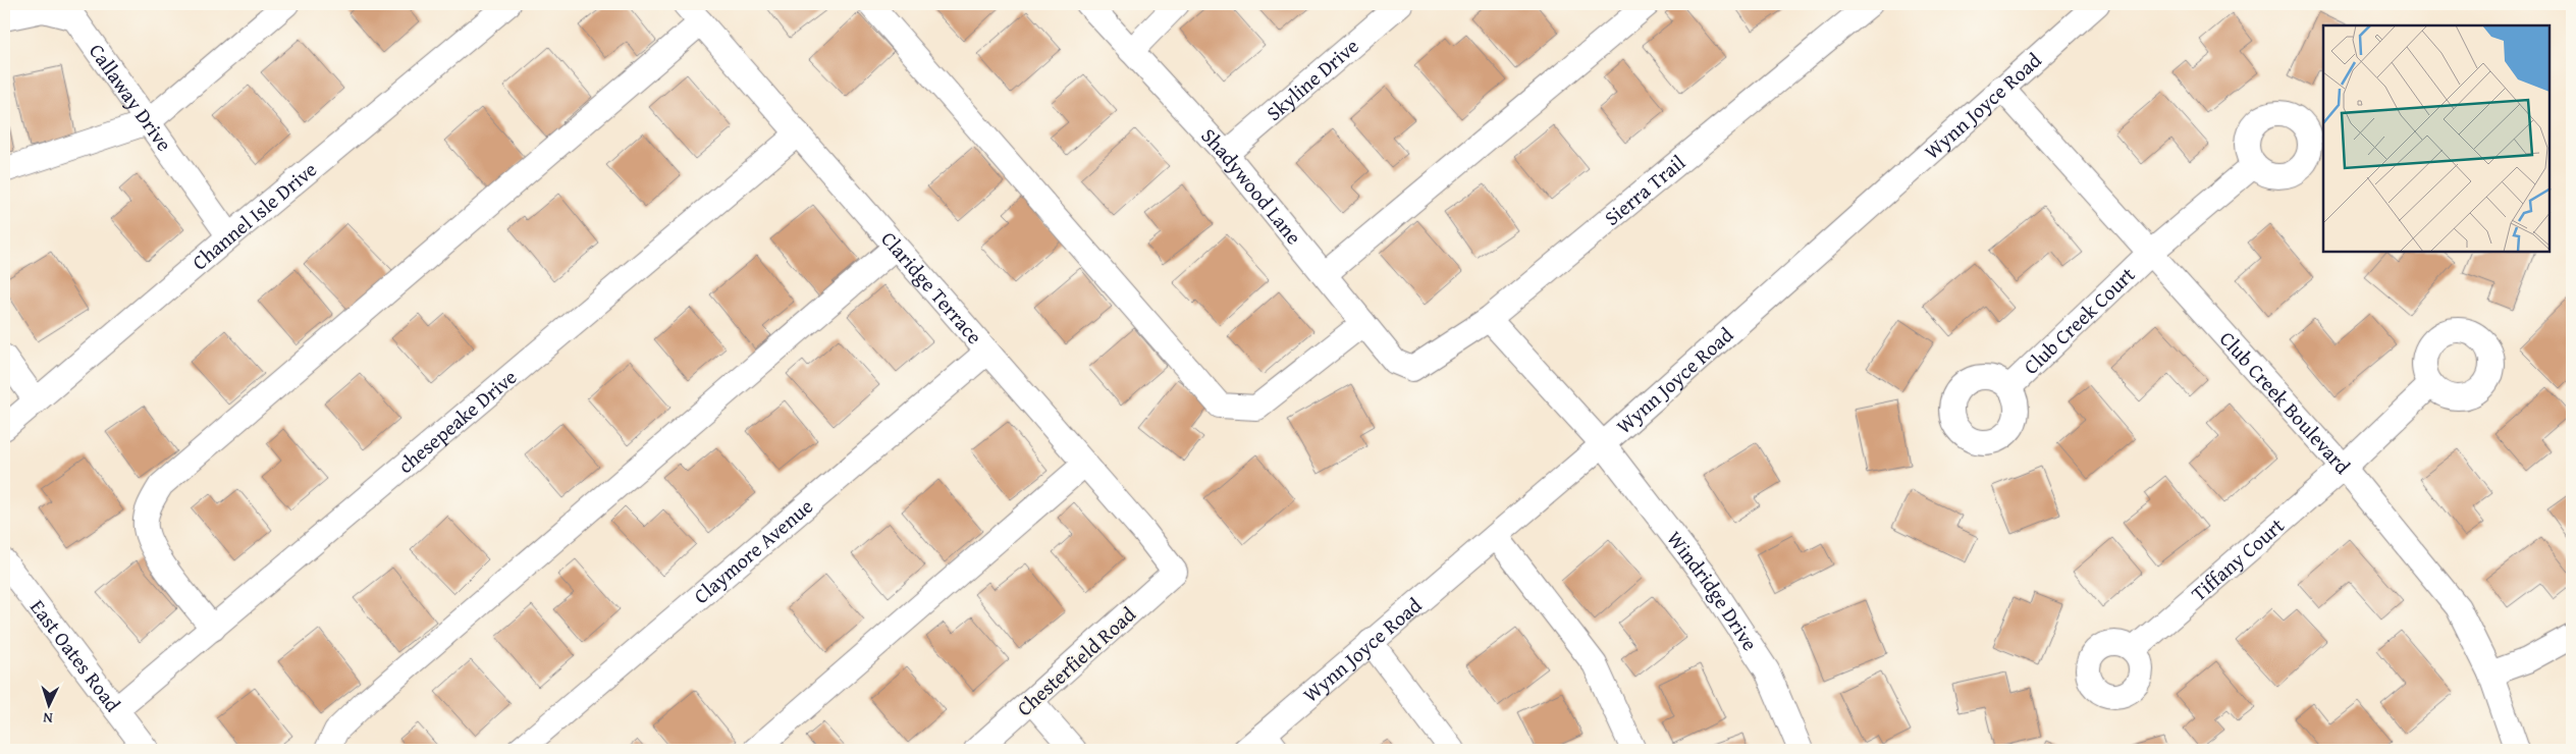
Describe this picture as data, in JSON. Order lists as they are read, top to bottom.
{
  "streets": {
    "street": [
      "Skyline Drive",
      "Callaway Drive",
      "Wynn Joyce Road",
      "Shadywood Lane",
      "Sierra Trail",
      "Channel Isle Drive",
      "Claridge Terrace",
      "Club Creek Court",
      "Club Creek Boulevard",
      "chesepeake Drive",
      "Claymore Avenue",
      "Tiffany Court",
      "Windridge Drive",
      "East Oates Road",
      "Chesterfield Road"
    ]
  },
  "crossings": [
    ["Skyline Drive", "Shadywood Lane"],
    ["Callaway Drive", "Channel Isle Drive"],
    ["Wynn Joyce Road", "Club Creek Boulevard"],
    ["Wynn Joyce Road", "Windridge Drive"],
    ["Shadywood Lane", "Sierra Trail"],
    ["Sierra Trail", "Windridge Drive"],
    ["Claridge Terrace", "chesepeake Drive"],
    ["Claridge Terrace", "Claymore Avenue"],
    ["Claridge Terrace", "Chesterfield Road"],
    ["Club Creek Court", "Club Creek Boulevard"],
    ["Club Creek Boulevard", "Tiffany Court"],
    ["chesepeake Drive", "East Oates Road"]
  ],
  "north": "bottom"
}
